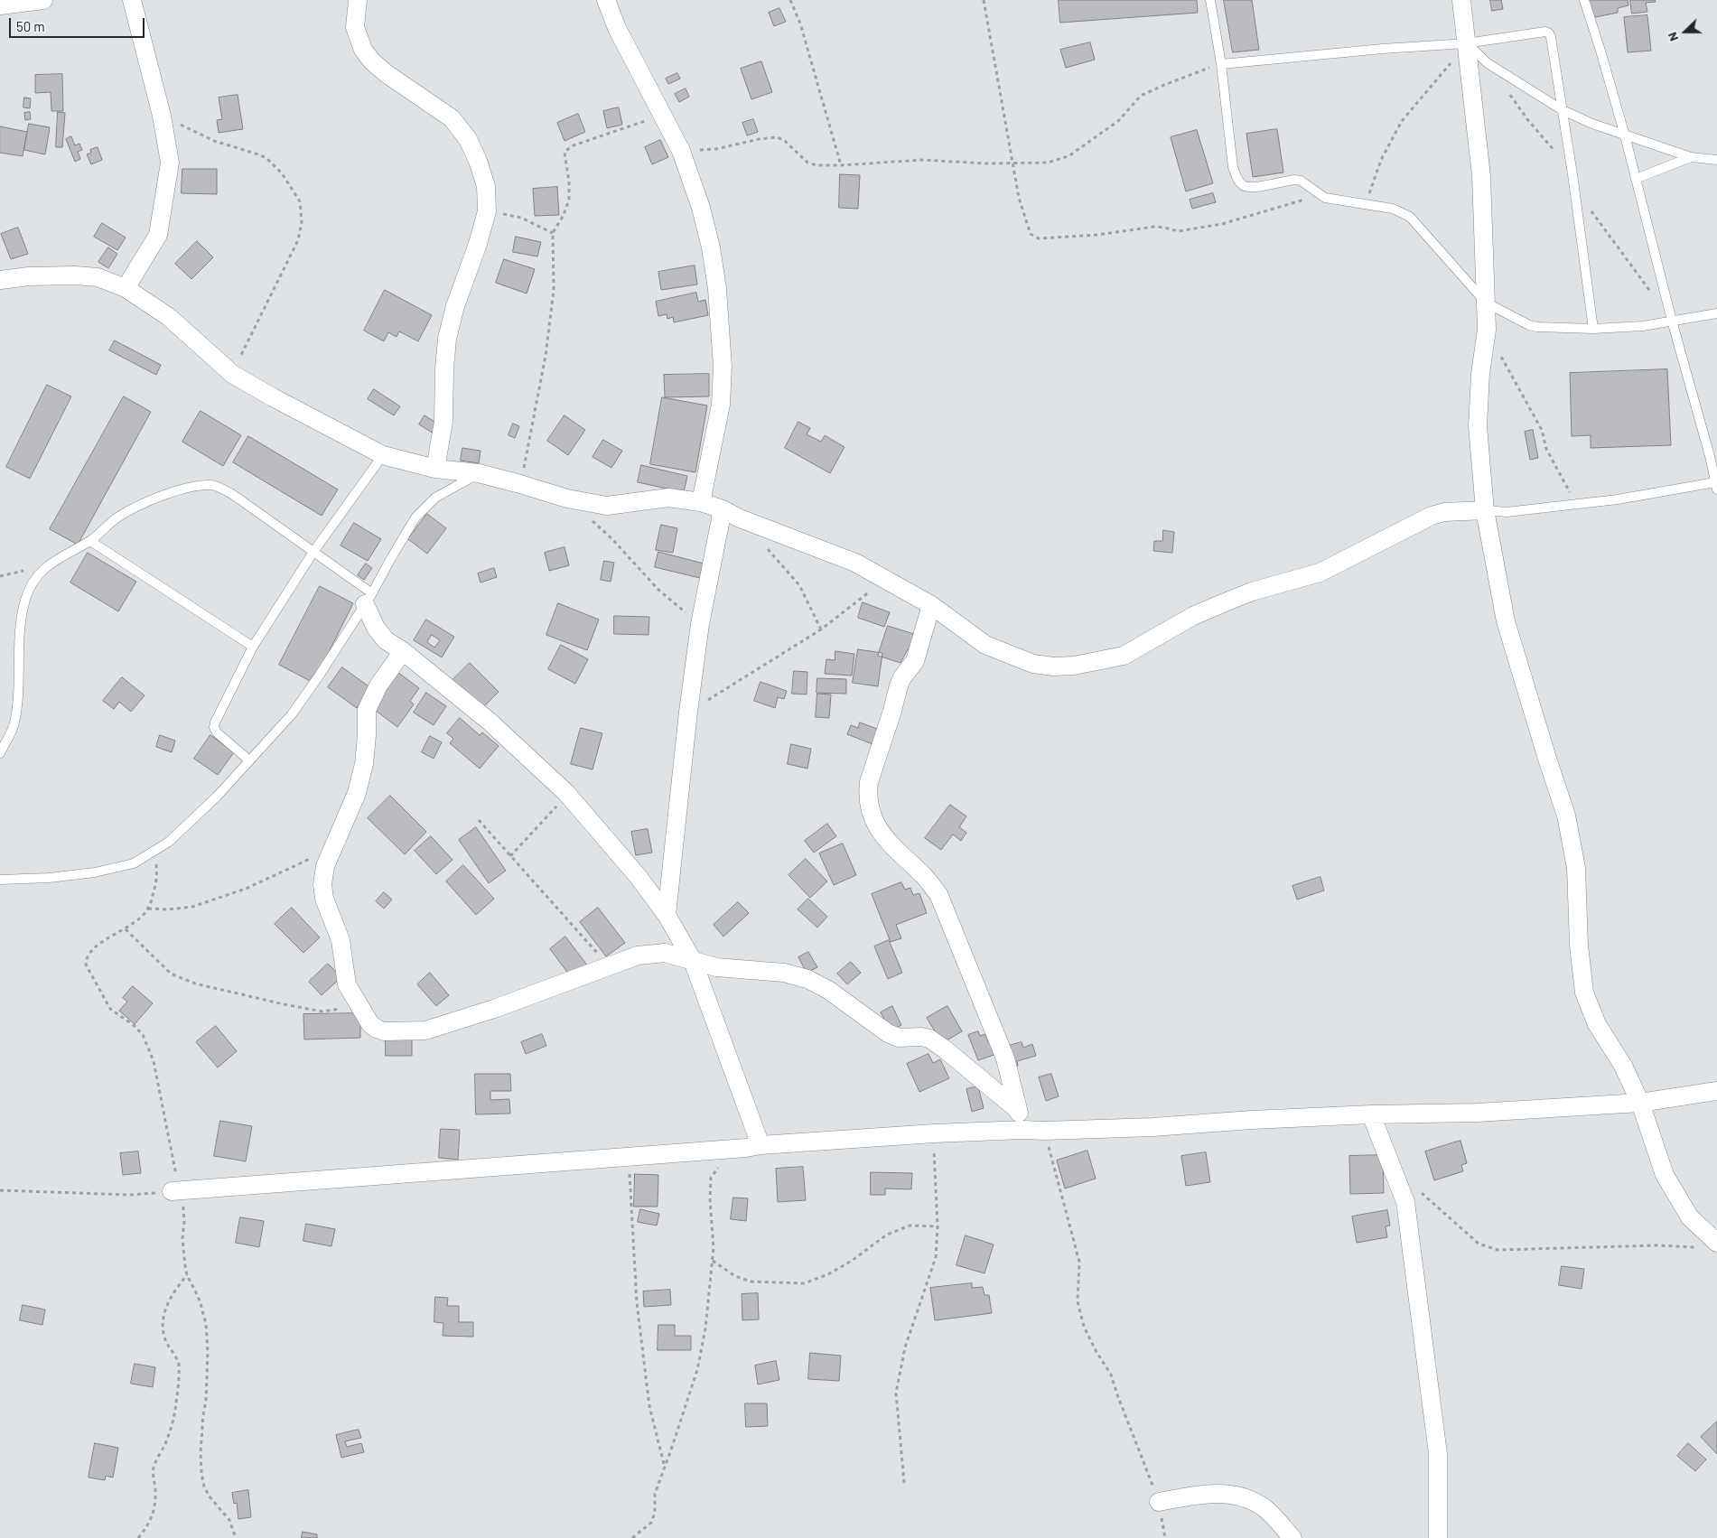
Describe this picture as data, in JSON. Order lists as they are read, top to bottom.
{
  "scale_bar": "50 m",
  "north": "left"
}
